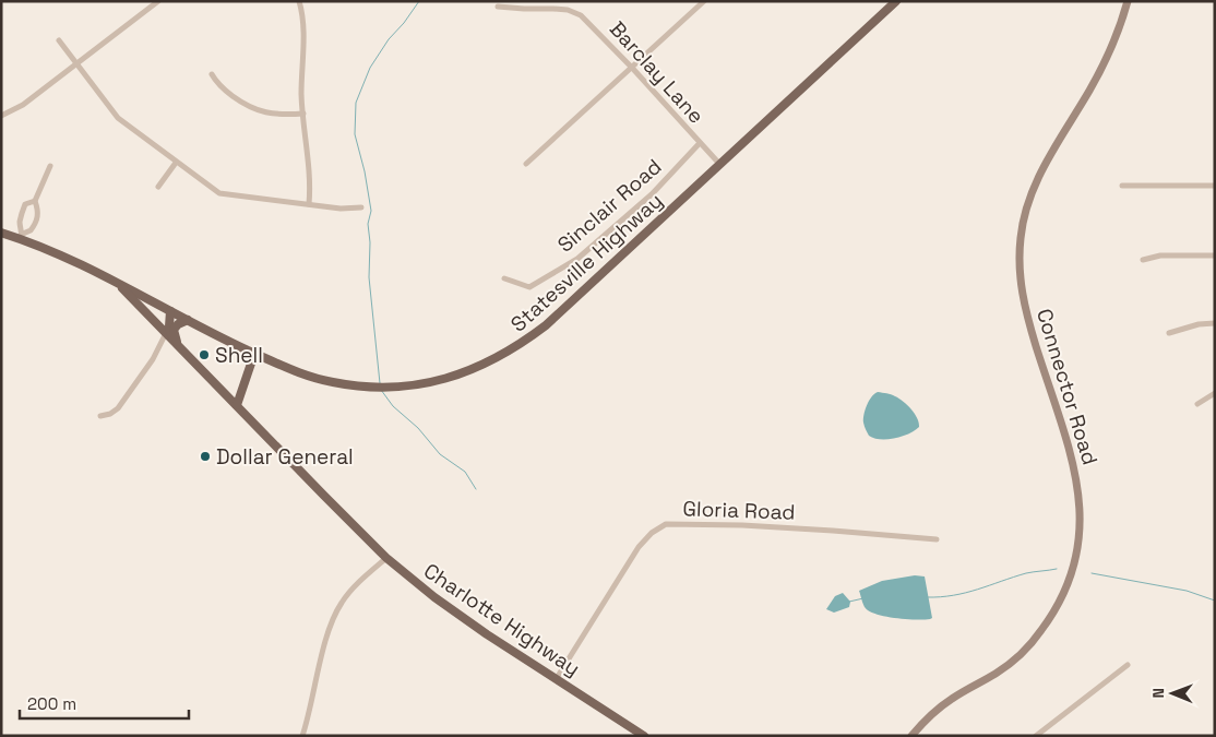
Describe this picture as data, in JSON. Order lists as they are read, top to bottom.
{
  "streets": {
    "main road": ["Statesville Highway", "Charlotte Highway"],
    "street": [
      "Barclay Lane",
      "Sinclair Road",
      "Connector Road",
      "Gloria Road"
    ]
  },
  "crossings": [
    ["Barclay Lane", "Sinclair Road"],
    ["Barclay Lane", "Statesville Highway"],
    ["Statesville Highway", "Charlotte Highway"],
    ["Gloria Road", "Charlotte Highway"]
  ],
  "places": ["Shell", "Dollar General"],
  "scale_bar": "200 m",
  "north": "left"
}
